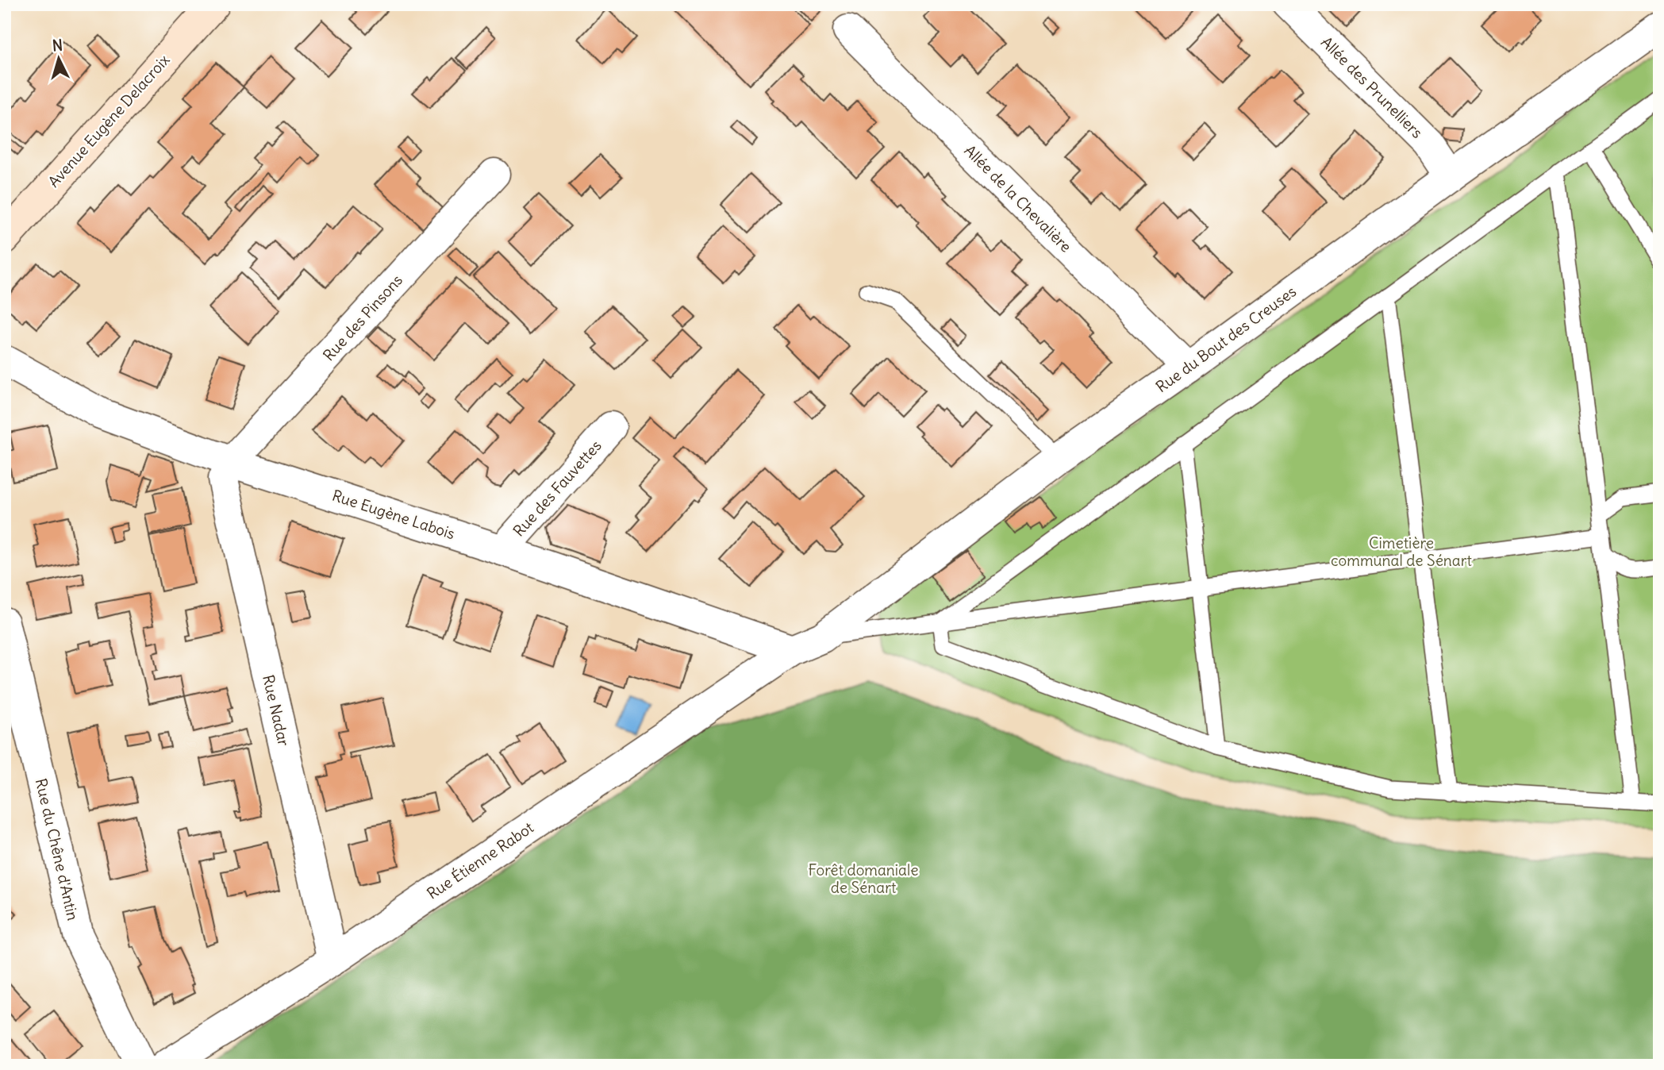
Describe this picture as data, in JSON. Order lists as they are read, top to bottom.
{
  "streets": {
    "main road": ["Avenue Eugène Delacroix"],
    "street": [
      "Allée des Prunelliers",
      "Allée de la Chevalière",
      "Rue des Pinsons",
      "Rue du Bout des Creuses",
      "Rue des Fauvettes",
      "Rue Eugène Labois",
      "Rue Nadar",
      "Rue du Chêne d'Antin",
      "Rue Étienne Rabot"
    ]
  },
  "crossings": [
    ["Allée des Prunelliers", "Rue du Bout des Creuses"],
    ["Allée de la Chevalière", "Rue du Bout des Creuses"],
    ["Rue des Pinsons", "Rue Eugène Labois"],
    ["Rue des Pinsons", "Rue Nadar"],
    ["Rue du Bout des Creuses", "Rue Eugène Labois"],
    ["Rue du Bout des Creuses", "Rue Étienne Rabot"],
    ["Rue des Fauvettes", "Rue Eugène Labois"],
    ["Rue Eugène Labois", "Rue Nadar"],
    ["Rue Eugène Labois", "Rue Étienne Rabot"],
    ["Rue Nadar", "Rue Étienne Rabot"]
  ],
  "parks": ["Cimetière communal de Sénart", "Forêt domaniale de Sénart"],
  "north": "top"
}
